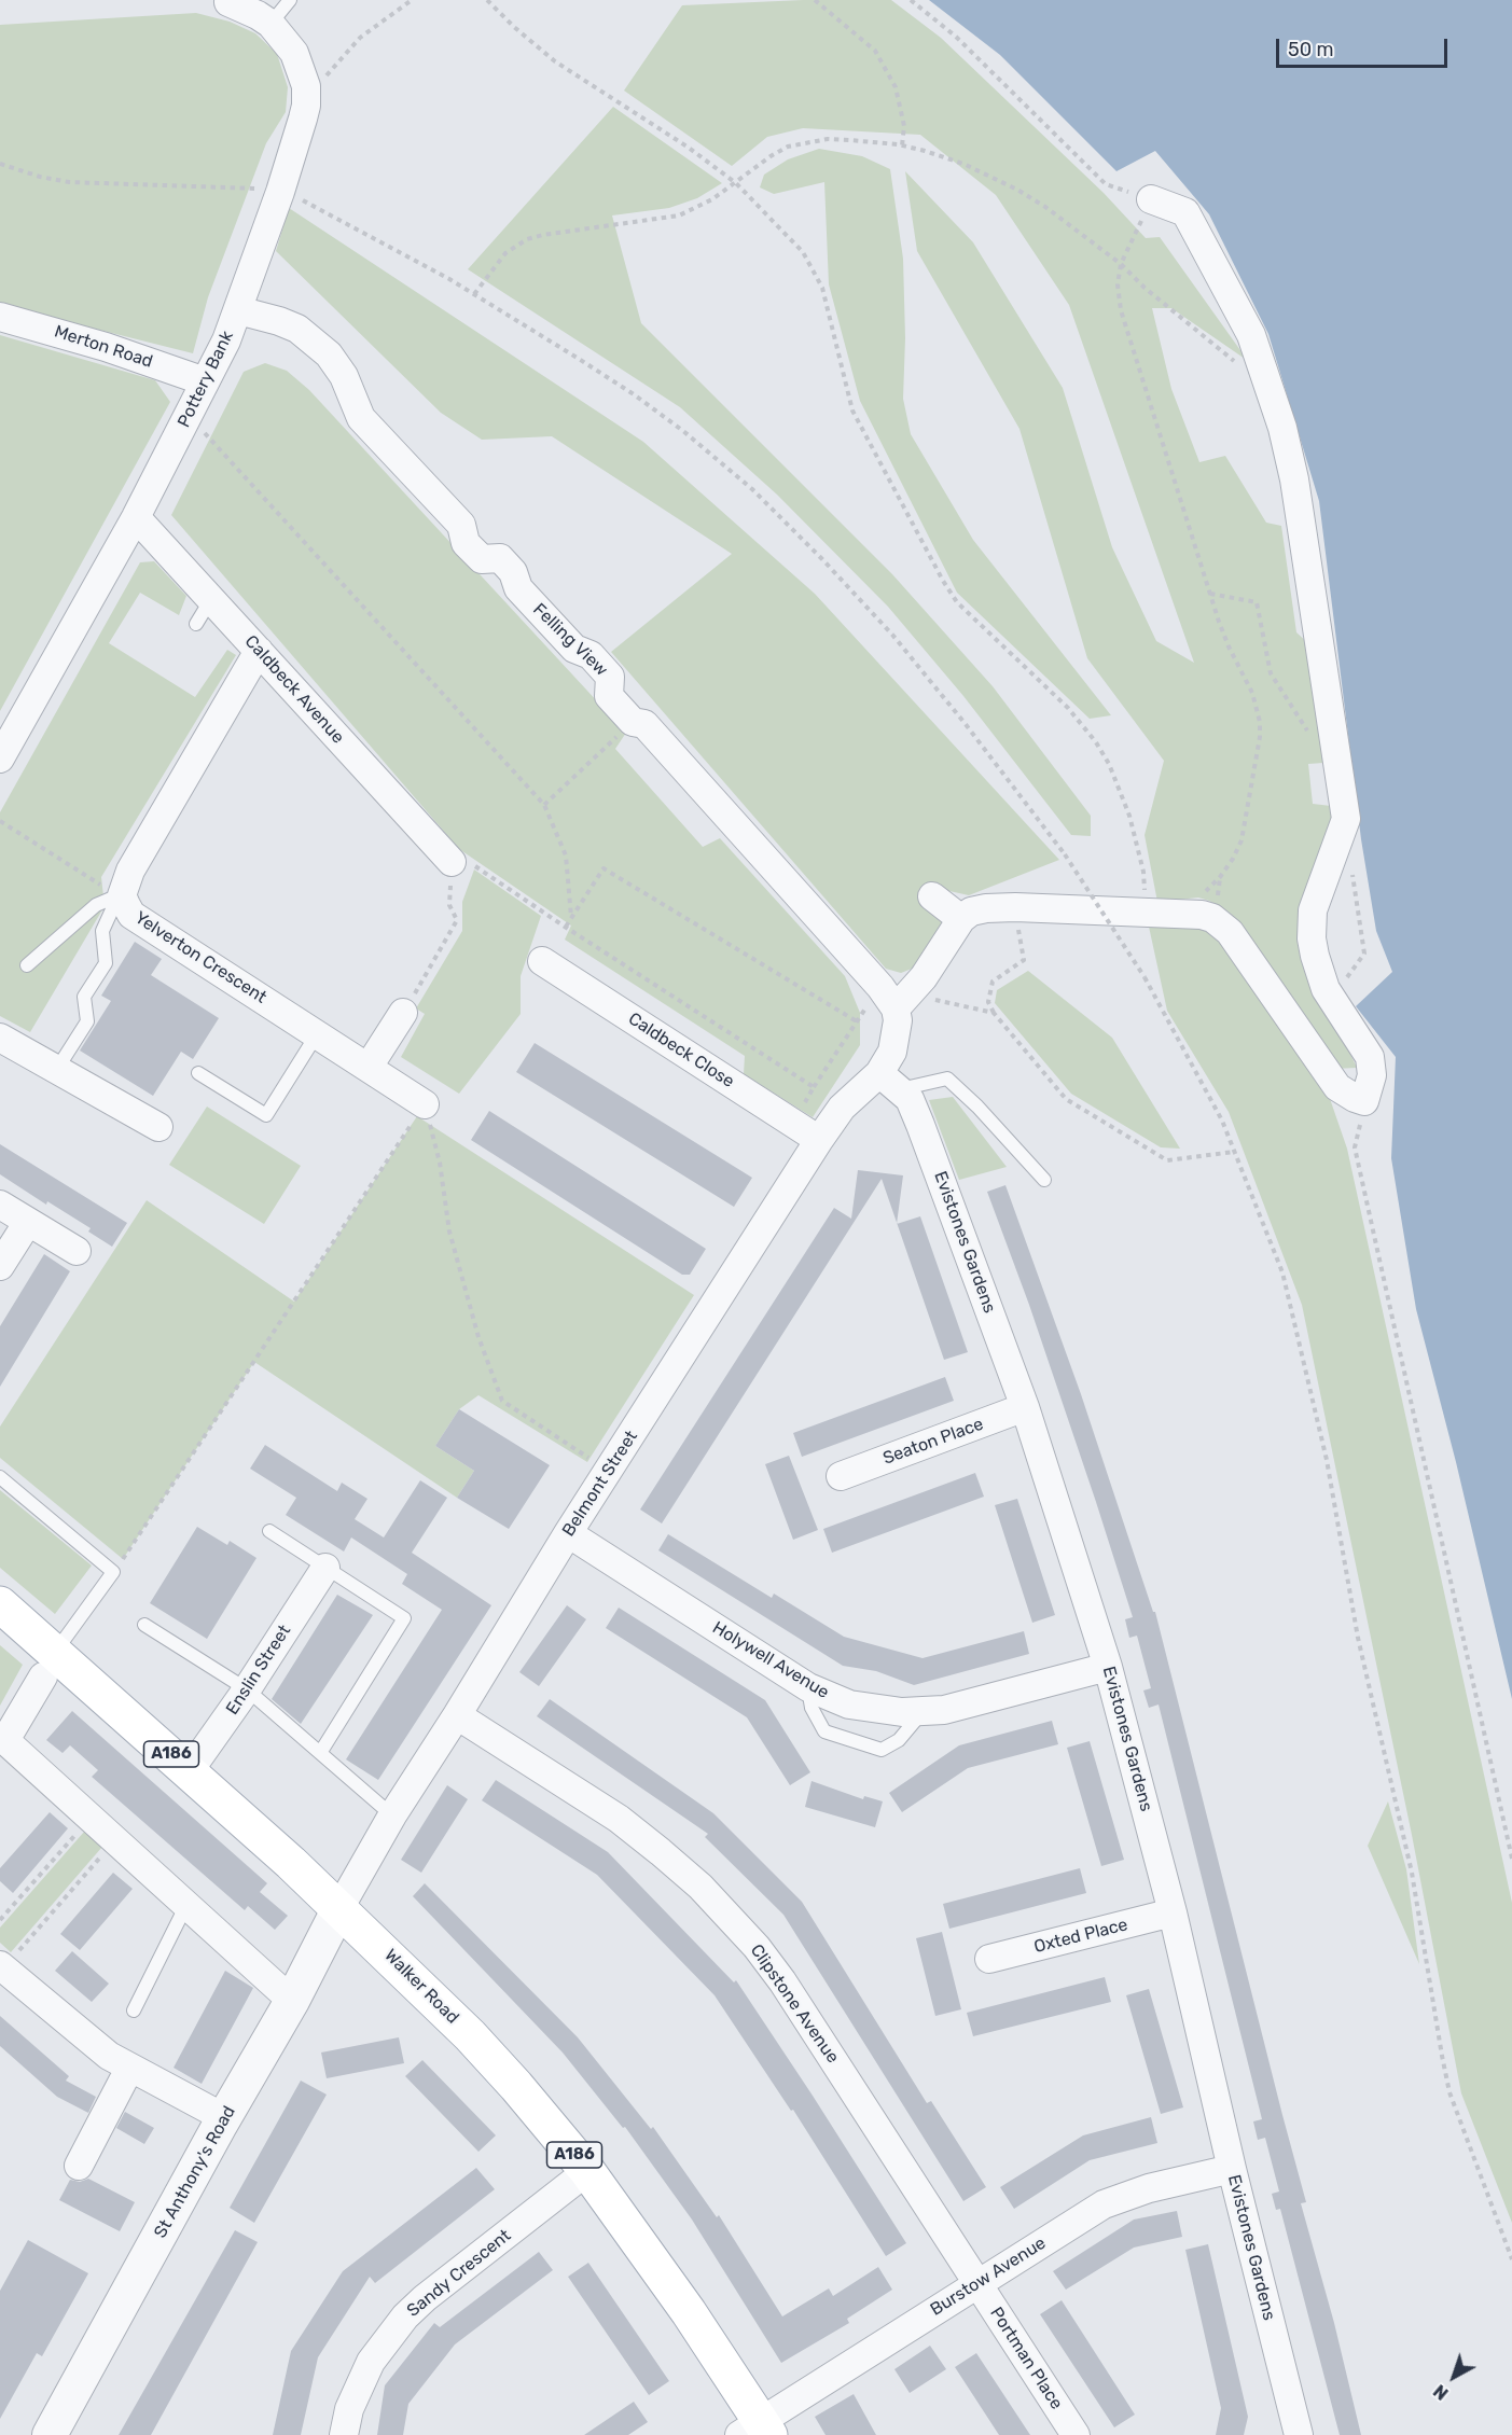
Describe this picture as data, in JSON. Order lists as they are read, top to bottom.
{
  "streets": {
    "main road": ["A186", "Walker Road"],
    "street": [
      "Merton Road",
      "Pottery Bank",
      "Felling View",
      "Caldbeck Avenue",
      "Yelverton Crescent",
      "Caldbeck Close",
      "Evistones Gardens",
      "Seaton Place",
      "Belmont Street",
      "Holywell Avenue",
      "Enslin Street",
      "Oxted Place",
      "Clipstone Avenue",
      "St Anthony's Road",
      "Sandy Crescent",
      "Burstow Avenue",
      "Portman Place"
    ]
  },
  "crossings": [
    ["Merton Road", "Pottery Bank"],
    ["Pottery Bank", "Felling View"],
    ["Pottery Bank", "Caldbeck Avenue"],
    ["Caldbeck Avenue", "Yelverton Crescent"],
    ["Caldbeck Close", "Belmont Street"],
    ["Evistones Gardens", "Seaton Place"],
    ["Evistones Gardens", "Belmont Street"],
    ["Evistones Gardens", "Holywell Avenue"],
    ["Evistones Gardens", "Oxted Place"],
    ["Evistones Gardens", "Burstow Avenue"],
    ["Belmont Street", "Holywell Avenue"],
    ["Belmont Street", "Walker Road"],
    ["Belmont Street", "Clipstone Avenue"],
    ["Belmont Street", "St Anthony's Road"],
    ["Enslin Street", "Walker Road"],
    ["Walker Road", "St Anthony's Road"],
    ["Walker Road", "Sandy Crescent"],
    ["Walker Road", "Burstow Avenue"],
    ["Clipstone Avenue", "Burstow Avenue"],
    ["Clipstone Avenue", "Portman Place"],
    ["Burstow Avenue", "Portman Place"]
  ],
  "scale_bar": "50 m",
  "north": "bottom left"
}
